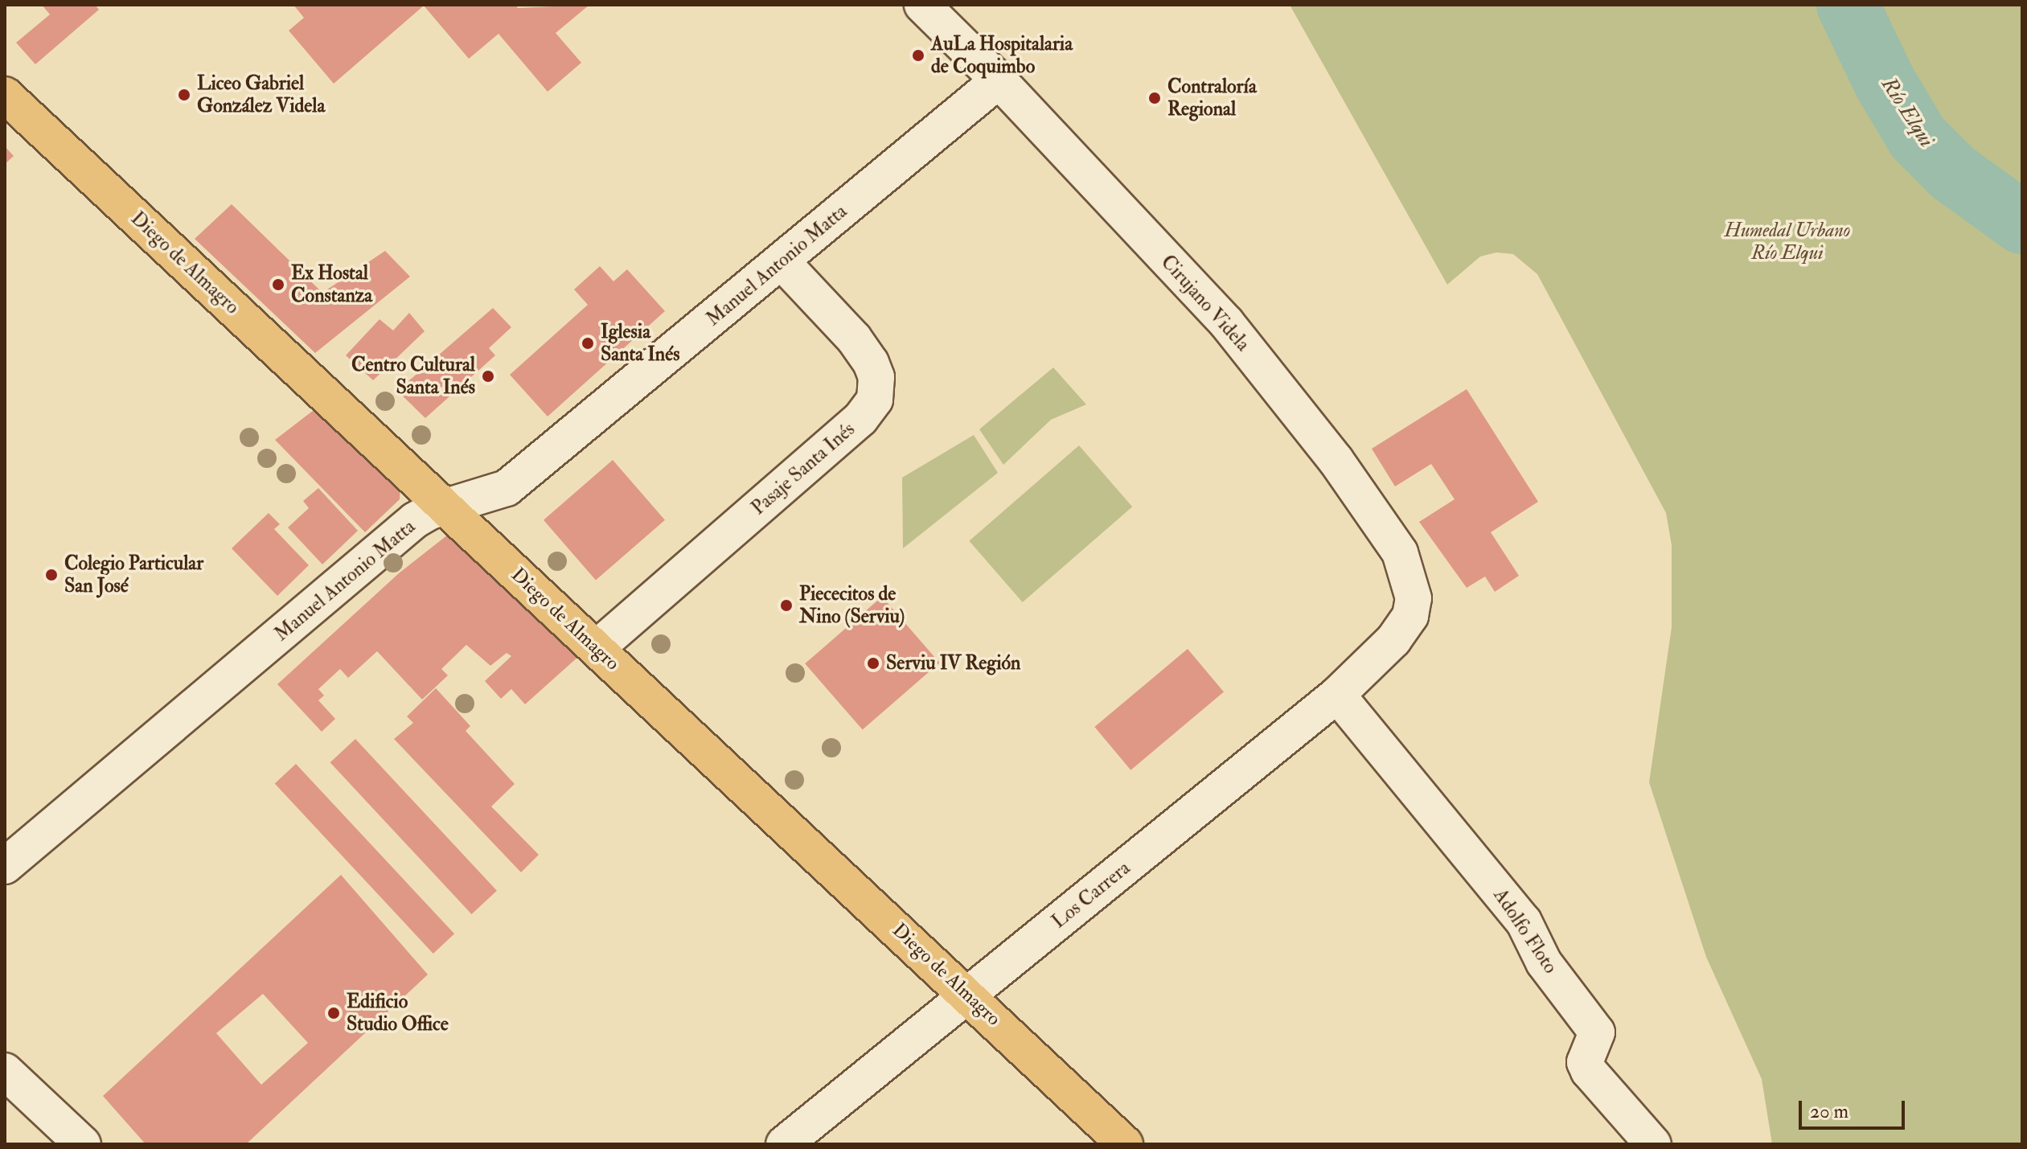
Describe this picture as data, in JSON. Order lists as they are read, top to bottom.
{
  "streets": {
    "main road": ["Diego de Almagro"],
    "street": [
      "Manuel Antonio Matta",
      "Cirujano Videla",
      "Pasaje Santa Inés",
      "Los Carrera",
      "Adolfo Floto"
    ]
  },
  "crossings": [
    ["Diego de Almagro", "Manuel Antonio Matta"],
    ["Diego de Almagro", "Pasaje Santa Inés"],
    ["Diego de Almagro", "Los Carrera"],
    ["Manuel Antonio Matta", "Cirujano Videla"],
    ["Manuel Antonio Matta", "Pasaje Santa Inés"],
    ["Cirujano Videla", "Los Carrera"],
    ["Los Carrera", "Adolfo Floto"]
  ],
  "water": ["Río Elqui"],
  "parks": ["Humedal Urbano Río Elqui"],
  "places": [
    "AuLa Hospitalaria de Coquimbo",
    "Liceo Gabriel González Videla",
    "Contraloría Regional",
    "Ex Hostal Constanza",
    "Iglesia Santa Inés",
    "Centro Cultural Santa Inés",
    "Colegio Particular San José",
    "Piececitos de Nino (Serviu)",
    "Serviu IV Región",
    "Edificio Studio Office"
  ],
  "scale_bar": "20 m"
}
